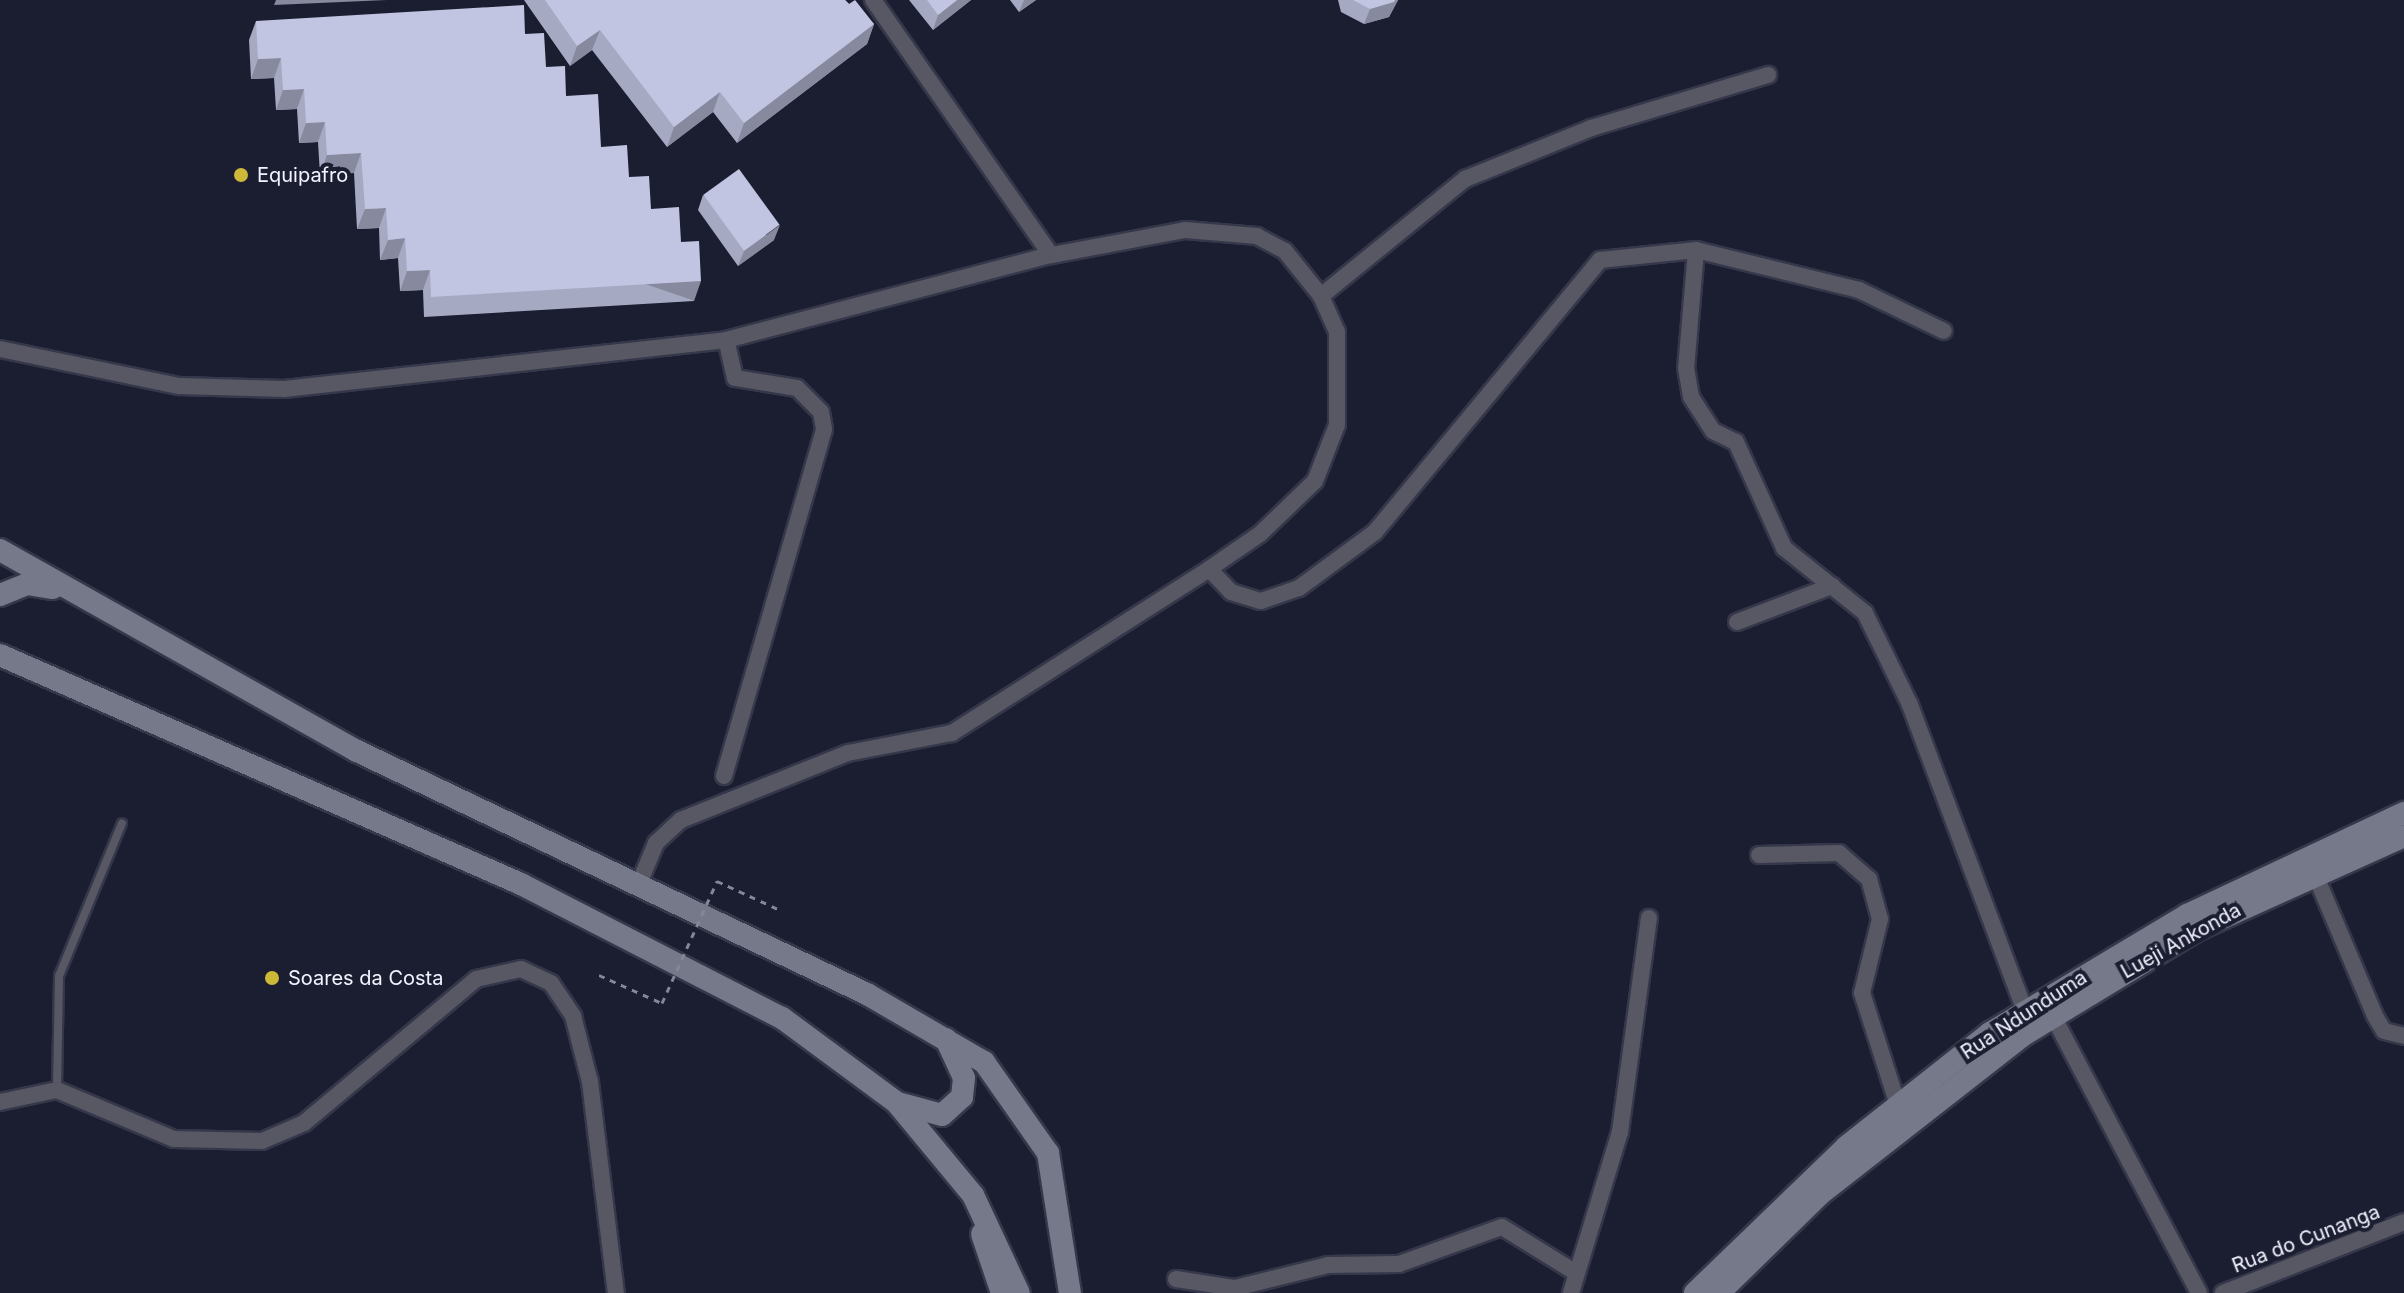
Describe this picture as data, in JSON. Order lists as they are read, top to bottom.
{
  "streets": {
    "main road": ["Lueji Ankonda", "Rua Ndunduma"],
    "street": ["Rua do Cunanga"]
  },
  "places": ["Equipafro", "Soares da Costa"]
}
